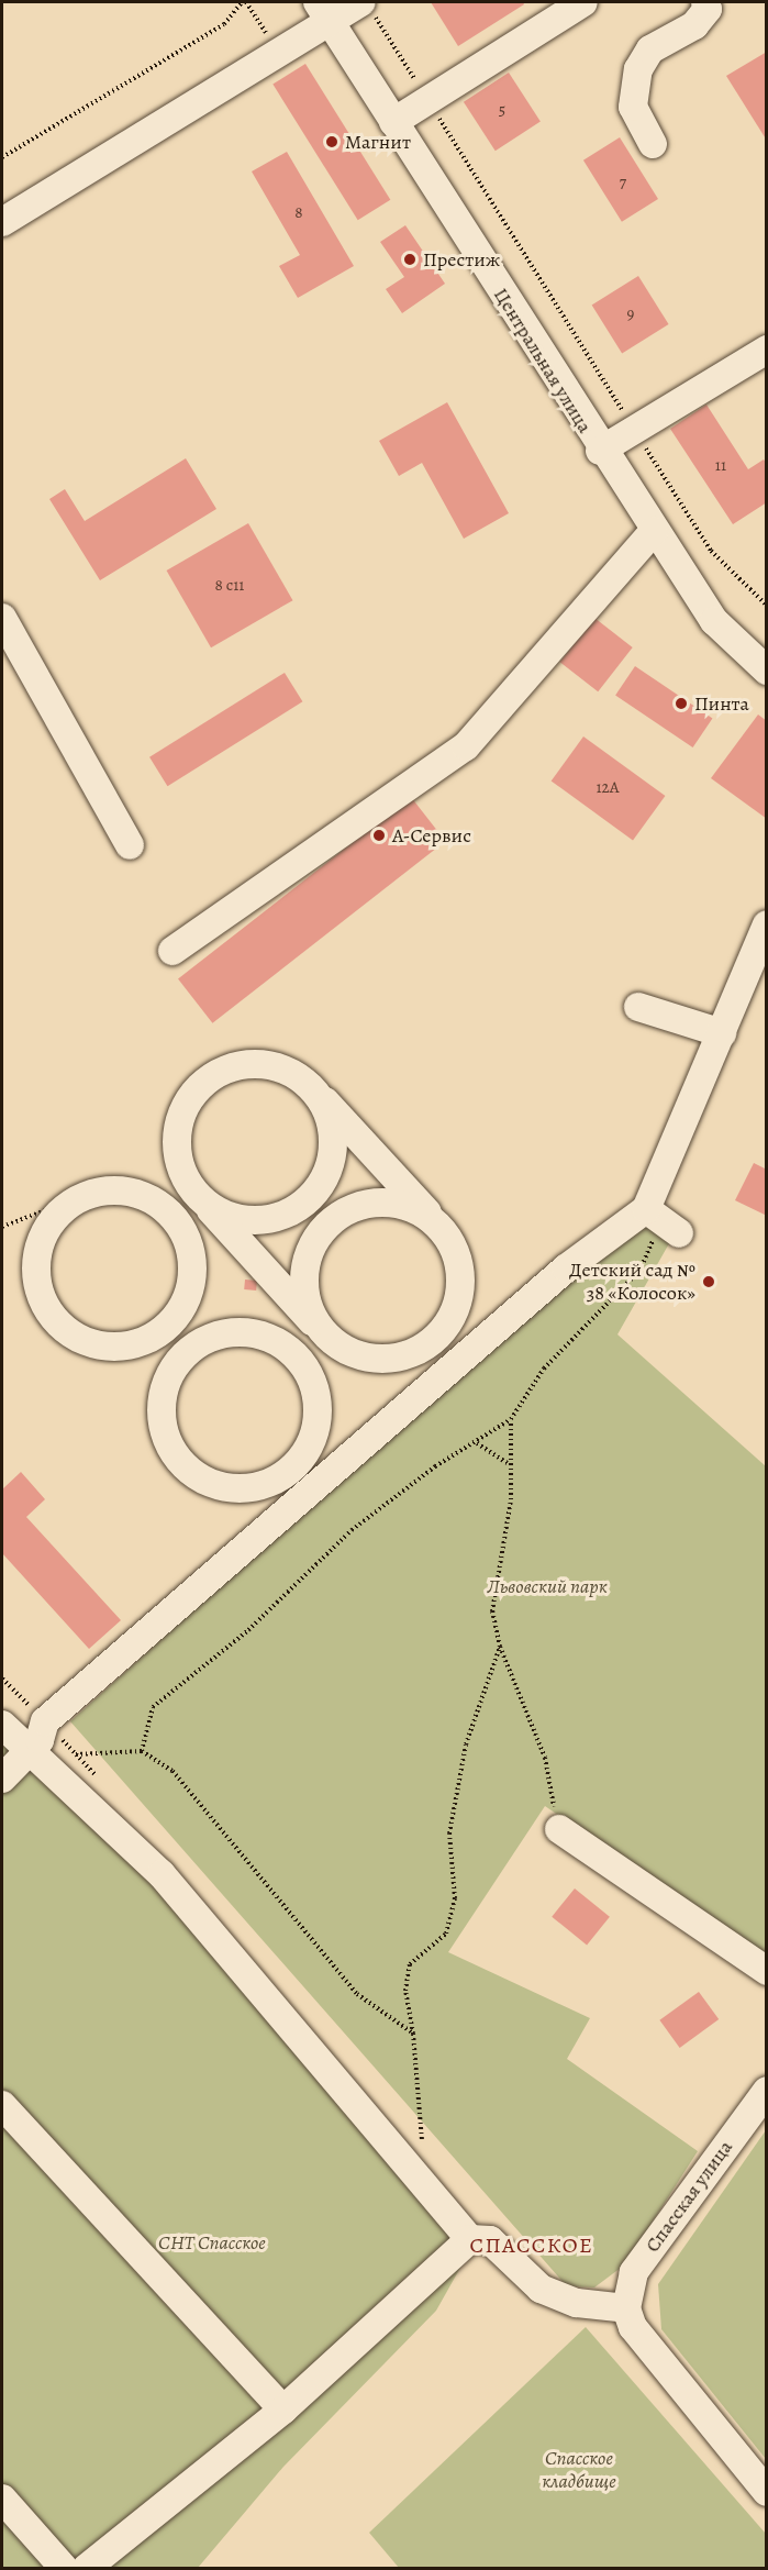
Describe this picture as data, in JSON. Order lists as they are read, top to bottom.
{
  "streets": {
    "street": ["Центральная улица", "Спасская улица"]
  },
  "districts": ["СПАССКОЕ"],
  "parks": ["Львовский парк", "СНТ Спасское", "Спасское кладбище"],
  "places": [
    "Магнит",
    "Престиж",
    "Пинта",
    "A-Сервис",
    "Детский сад № 38 «Колосок»"
  ],
  "house_numbers": [
    "5",
    "7",
    "8",
    "9",
    "11",
    "8 с11",
    "12А"
  ]
}
